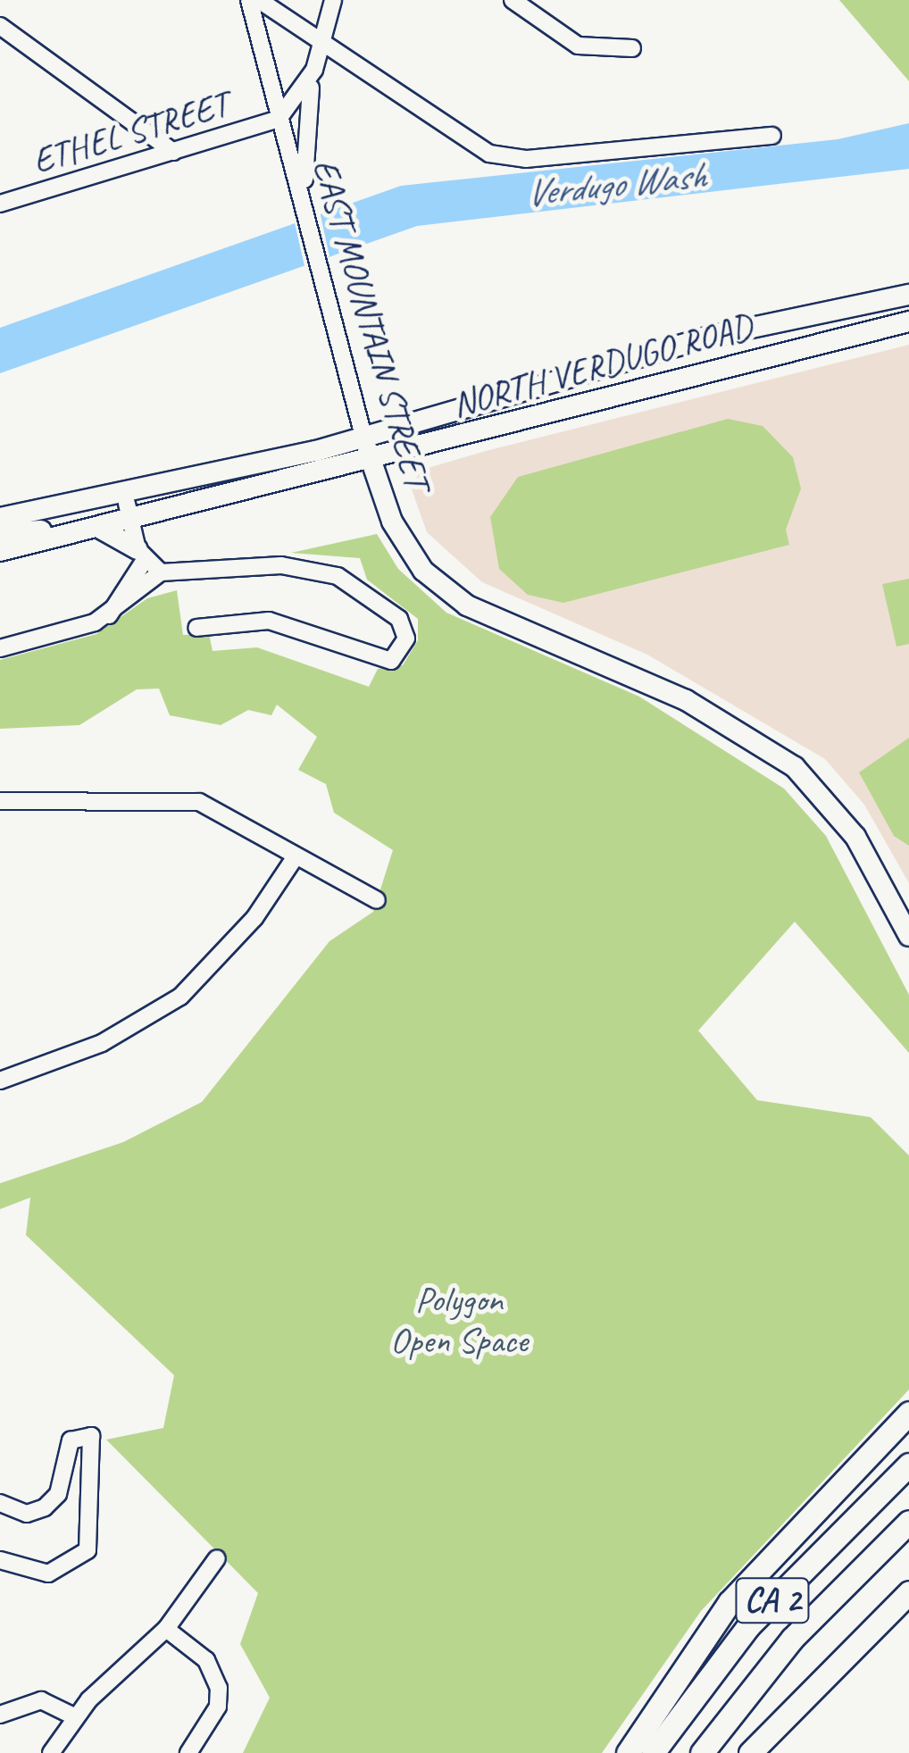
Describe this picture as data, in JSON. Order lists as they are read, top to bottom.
{
  "streets": {
    "highway": ["CA 2"],
    "main road": ["EAST MOUNTAIN STREET", "NORTH VERDUGO ROAD"],
    "street": ["ETHEL STREET"]
  },
  "crossings": [
    ["ETHEL STREET", "EAST MOUNTAIN STREET"],
    ["EAST MOUNTAIN STREET", "NORTH VERDUGO ROAD"]
  ],
  "water": ["Verdugo Wash"],
  "parks": ["Polygon Open Space"]
}
